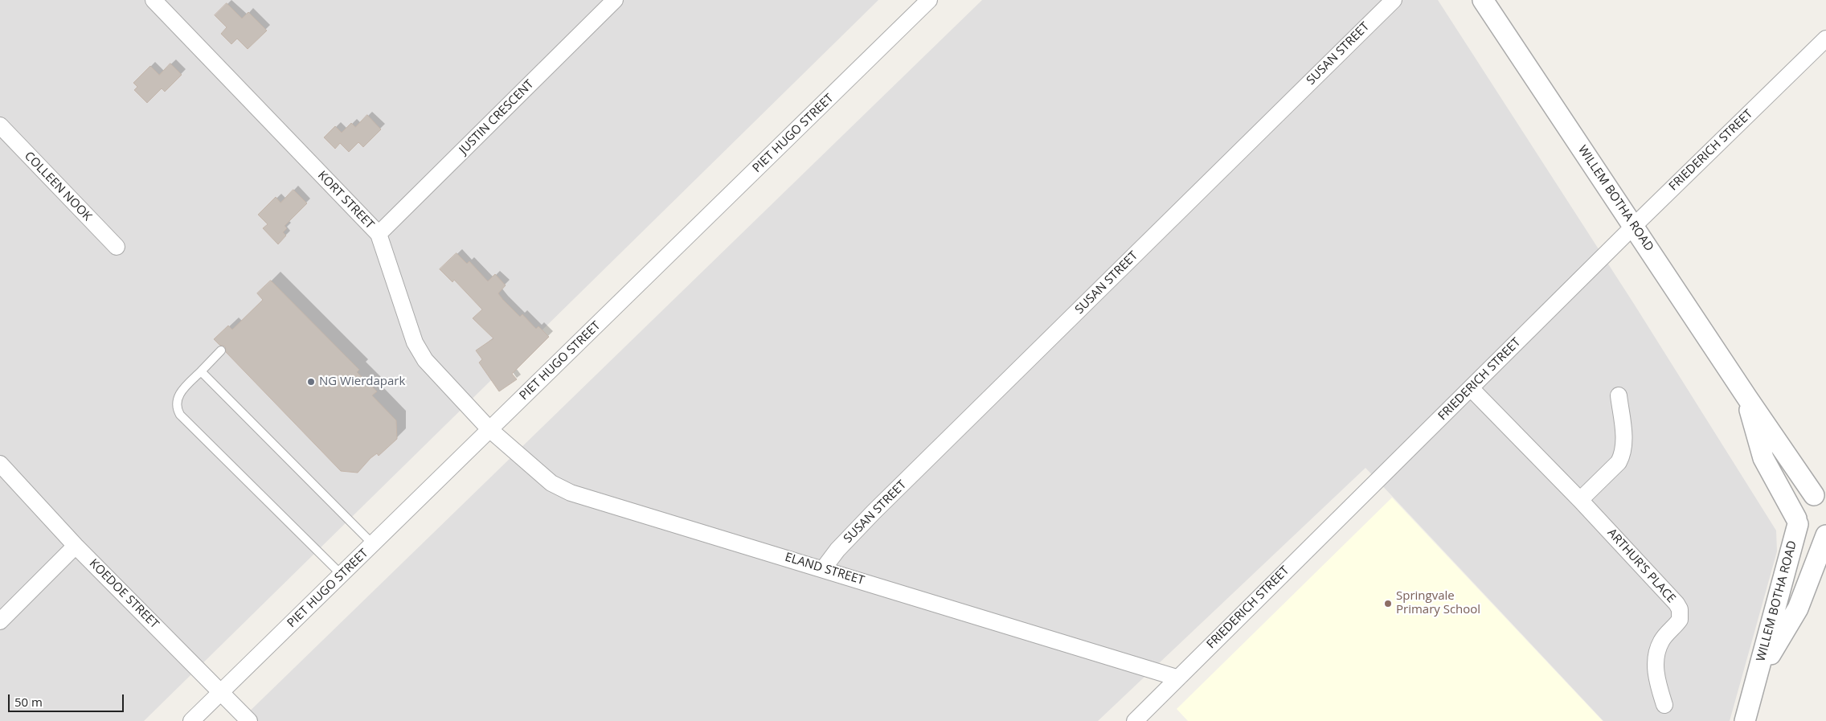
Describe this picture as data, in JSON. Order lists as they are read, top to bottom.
{
  "streets": {
    "street": [
      "SUSAN STREET",
      "JUSTIN CRESCENT",
      "PIET HUGO STREET",
      "FRIEDERICH STREET",
      "COLLEEN NOOK",
      "WILLEM BOTHA ROAD",
      "KORT STREET",
      "ARTHUR'S PLACE",
      "ELAND STREET",
      "KOEDOE STREET"
    ]
  },
  "crossings": [
    ["SUSAN STREET", "ELAND STREET"],
    ["JUSTIN CRESCENT", "KORT STREET"],
    ["PIET HUGO STREET", "KORT STREET"],
    ["PIET HUGO STREET", "ELAND STREET"],
    ["PIET HUGO STREET", "KOEDOE STREET"],
    ["FRIEDERICH STREET", "WILLEM BOTHA ROAD"],
    ["FRIEDERICH STREET", "ARTHUR'S PLACE"],
    ["FRIEDERICH STREET", "ELAND STREET"],
    ["KORT STREET", "ELAND STREET"]
  ],
  "places": ["NG Wierdapark", "Springvale Primary School"],
  "scale_bar": "50 m"
}
